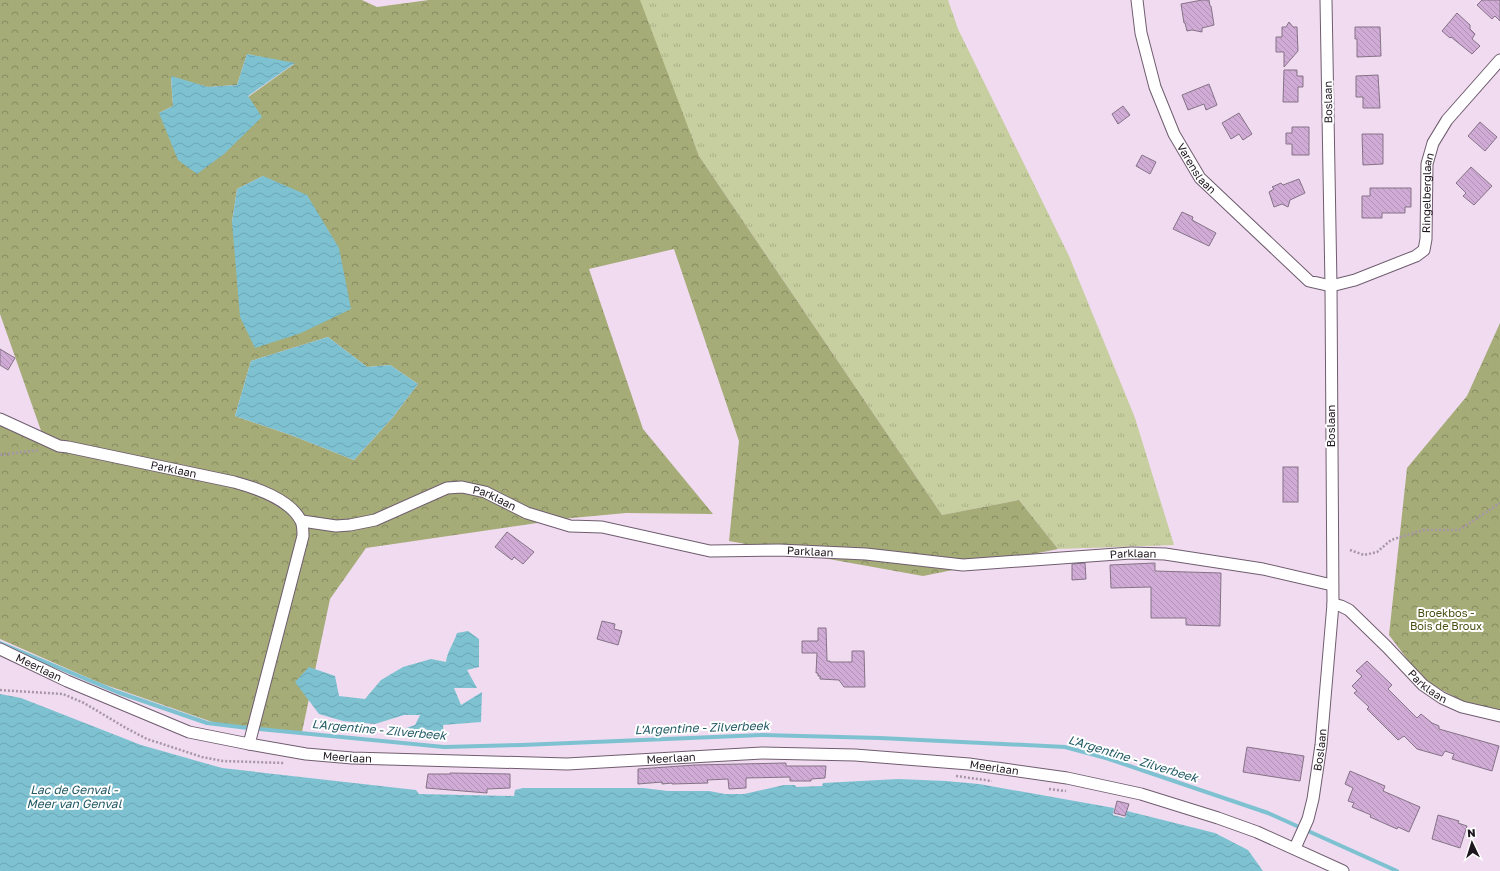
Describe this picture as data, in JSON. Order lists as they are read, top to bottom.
{
  "streets": {
    "street": [
      "Boslaan",
      "Varenslaan",
      "Ringelberglaan",
      "Parklaan",
      "Meerlaan"
    ]
  },
  "crossings": [
    ["Boslaan", "Varenslaan"],
    ["Boslaan", "Ringelberglaan"],
    ["Boslaan", "Parklaan"],
    ["Boslaan", "Meerlaan"],
    ["Varenslaan", "Ringelberglaan"]
  ],
  "water": ["L'Argentine - Zilverbeek", "Lac de Genval - Meer van Genval"],
  "parks": ["Broekbos - Bois de Broux"],
  "north": "top"
}
